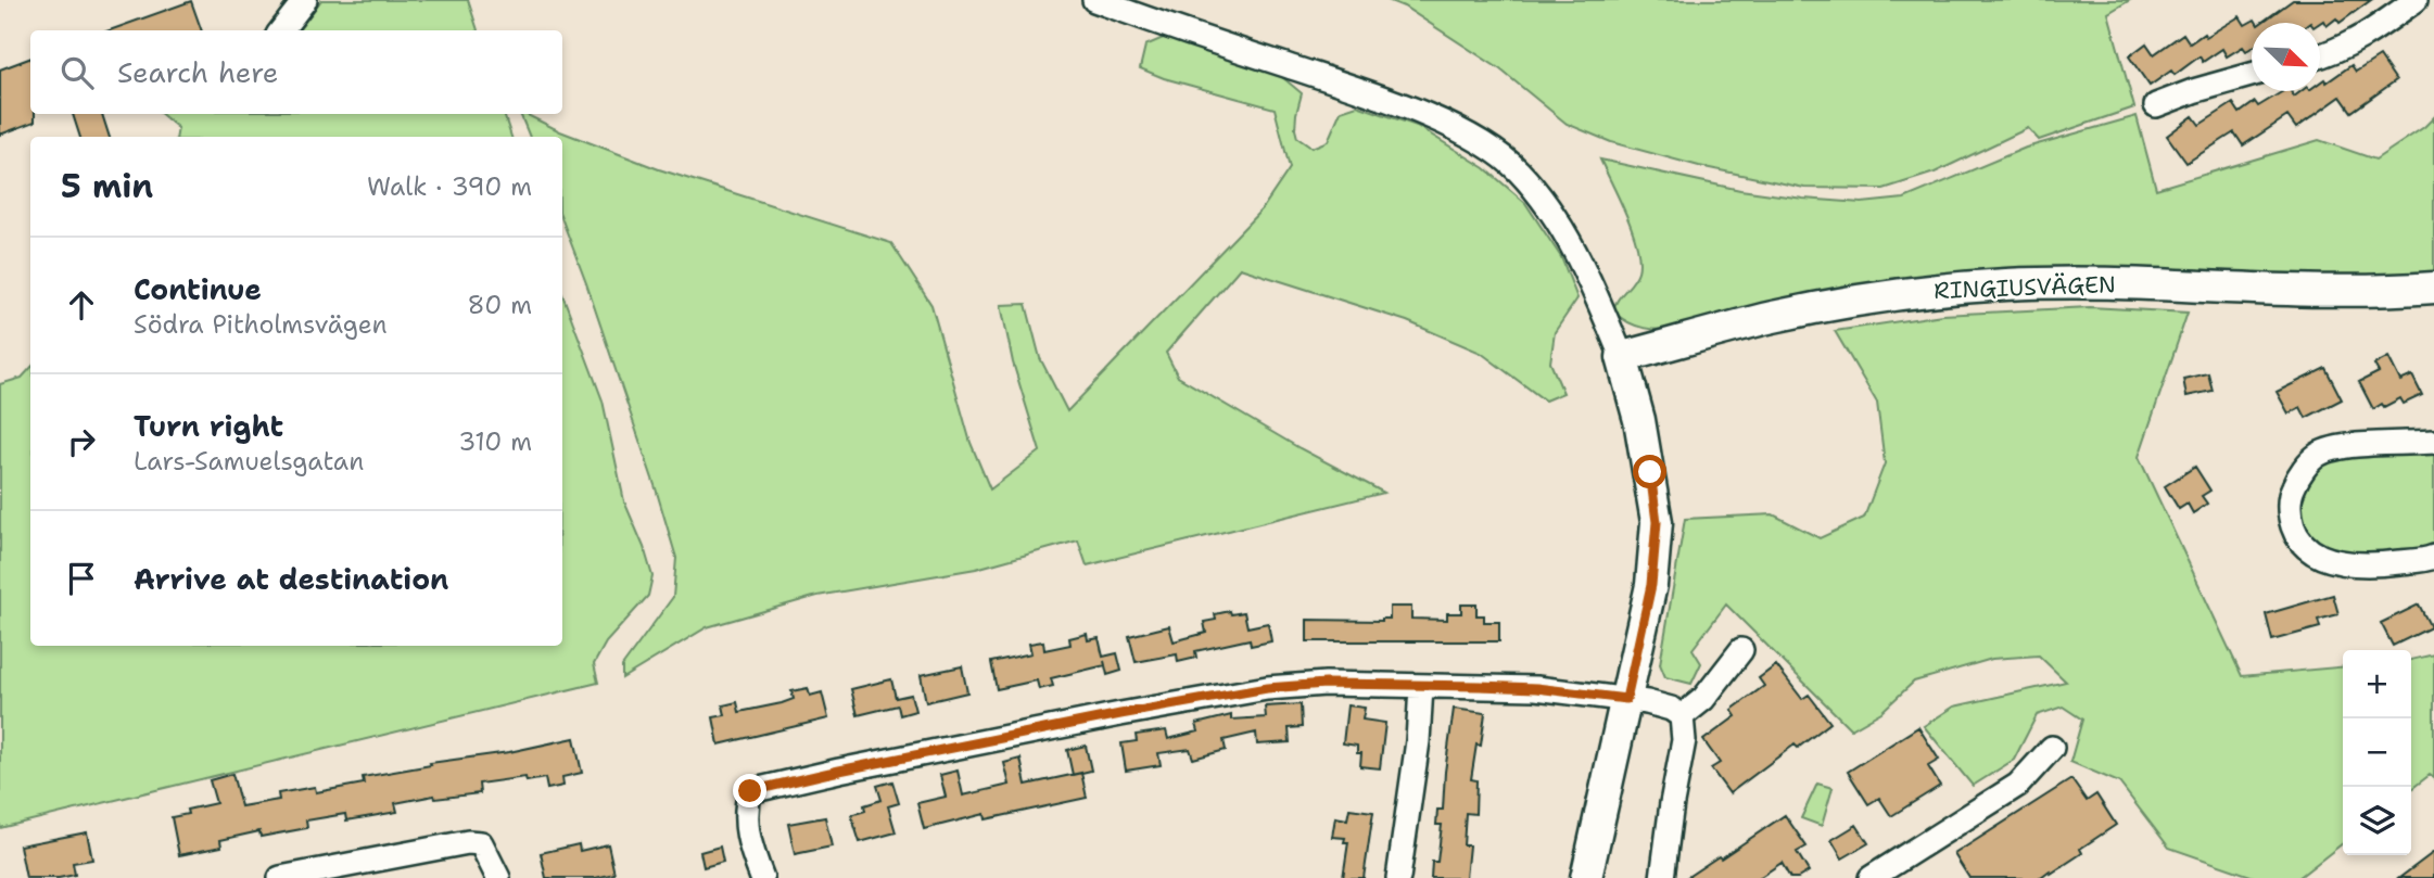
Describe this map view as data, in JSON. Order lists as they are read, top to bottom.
{
  "streets": {
    "street": ["RINGIUSVÄGEN"]
  },
  "north": "bottom right",
  "page": {
    "search": "Search here",
    "heading": ["5 min", "Walk · 390 m"],
    "list": [
      ["Continue", "Södra Pitholmsvägen", "80 m"],
      ["Turn right", "Lars-Samuelsgatan", "310 m"],
      "Arrive at destination"
    ],
    "map_buttons": ["+", "−"]
  }
}
